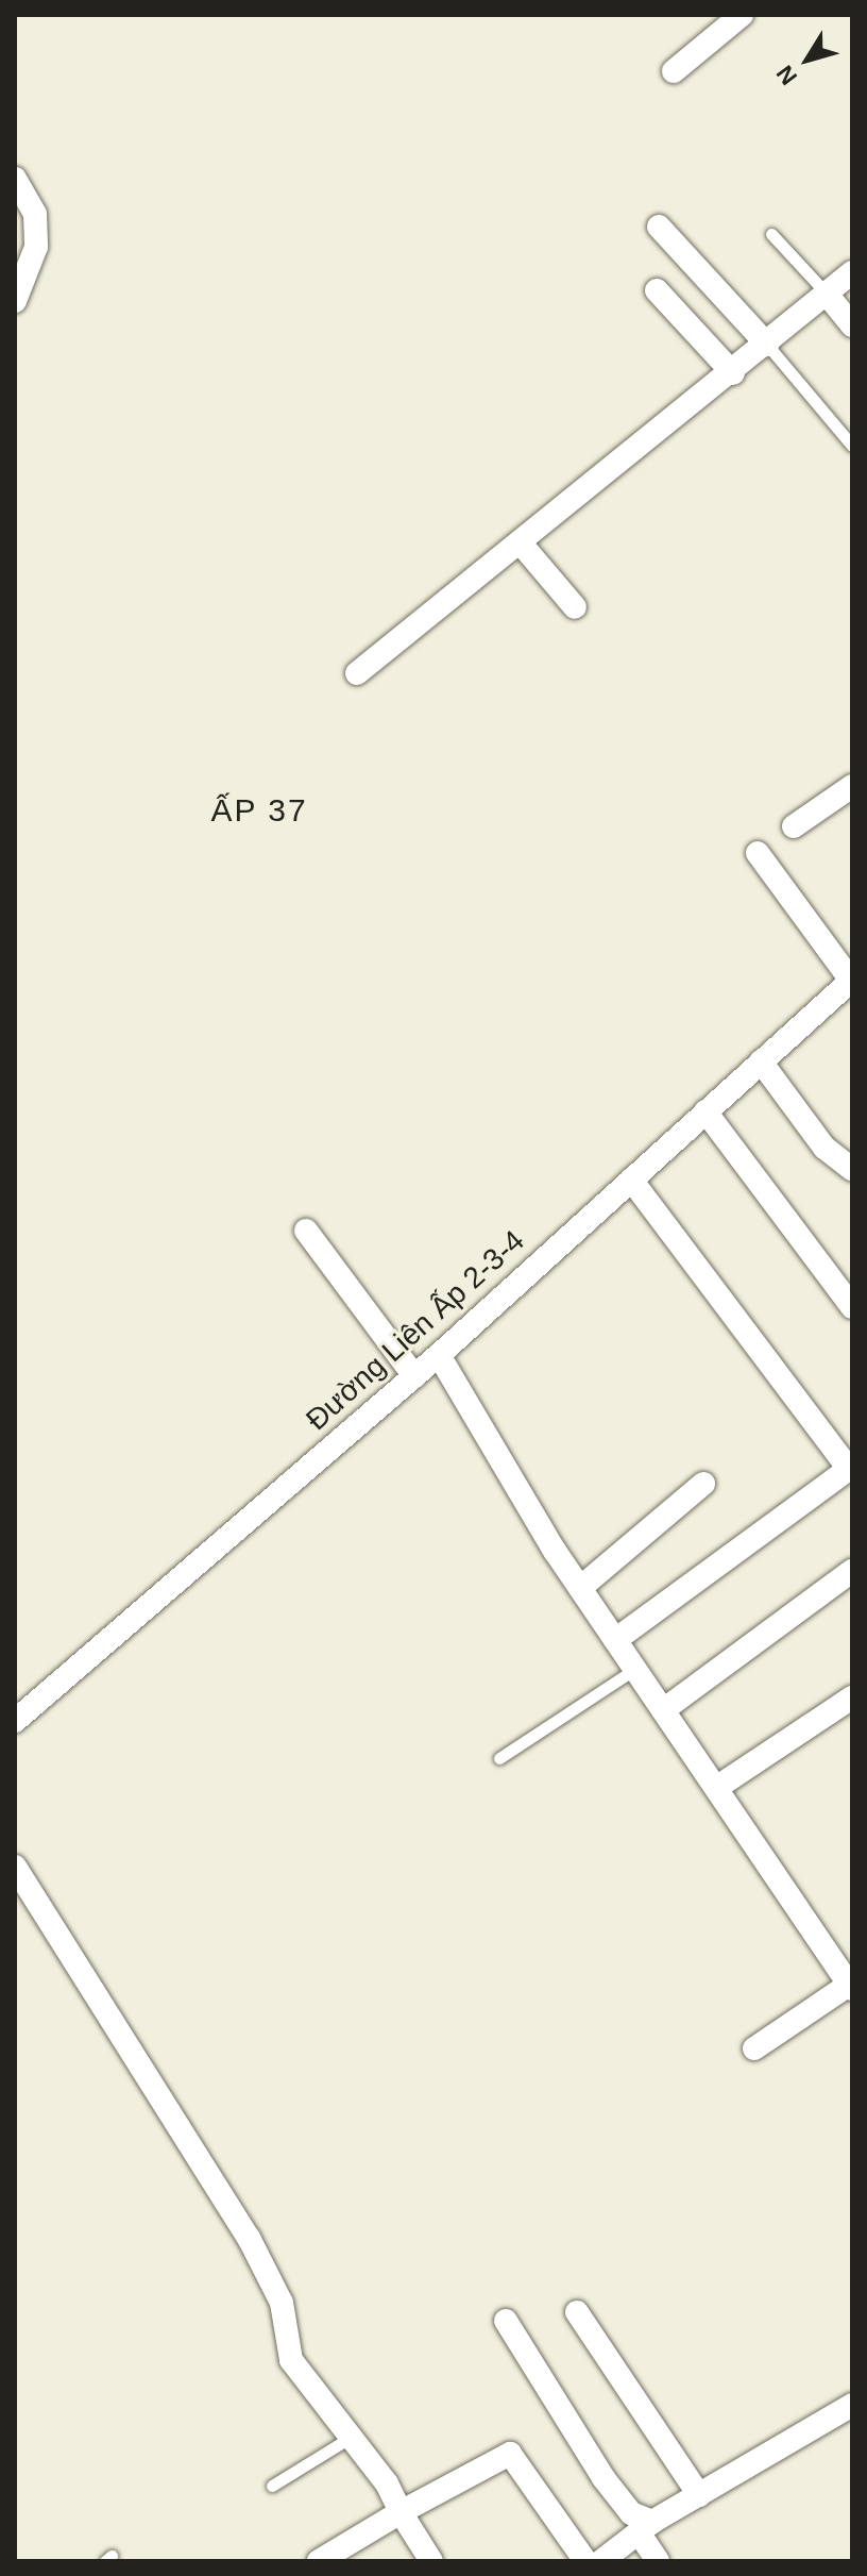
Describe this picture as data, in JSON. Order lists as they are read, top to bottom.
{
  "streets": {
    "street": ["Đường Liên Ấp 2-3-4"]
  },
  "districts": ["ẤP 37"],
  "north": "bottom left"
}
